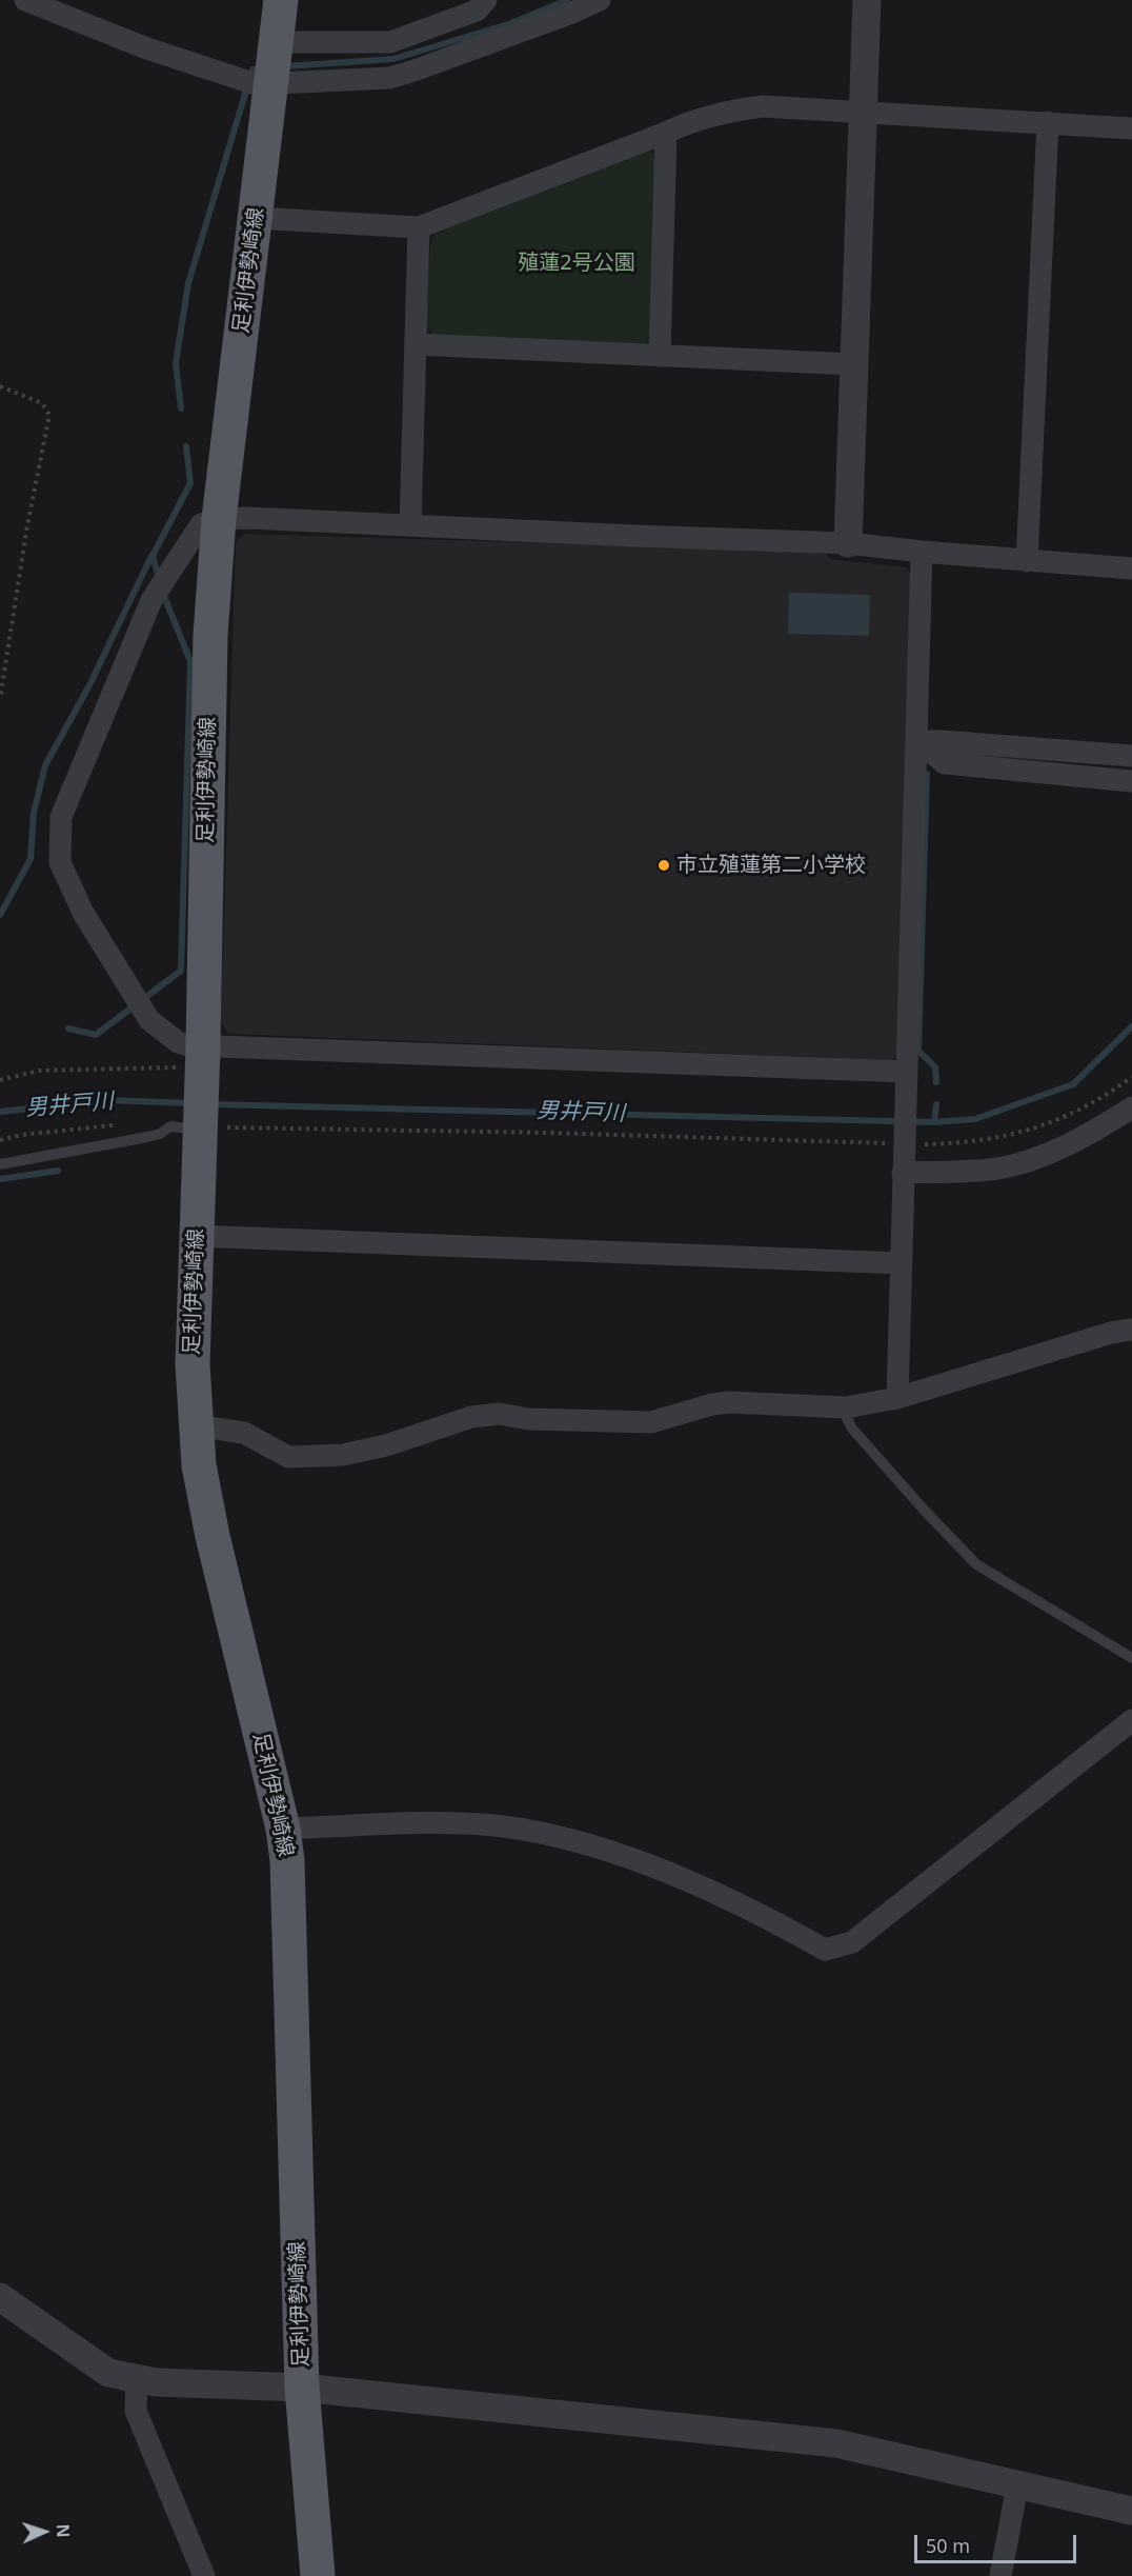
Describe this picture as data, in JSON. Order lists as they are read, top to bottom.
{
  "streets": {
    "main road": ["足利伊勢崎線"]
  },
  "water": ["男井戸川"],
  "parks": ["殖蓮2号公園"],
  "places": ["市立殖蓮第二小学校"],
  "scale_bar": "50 m",
  "north": "right"
}
